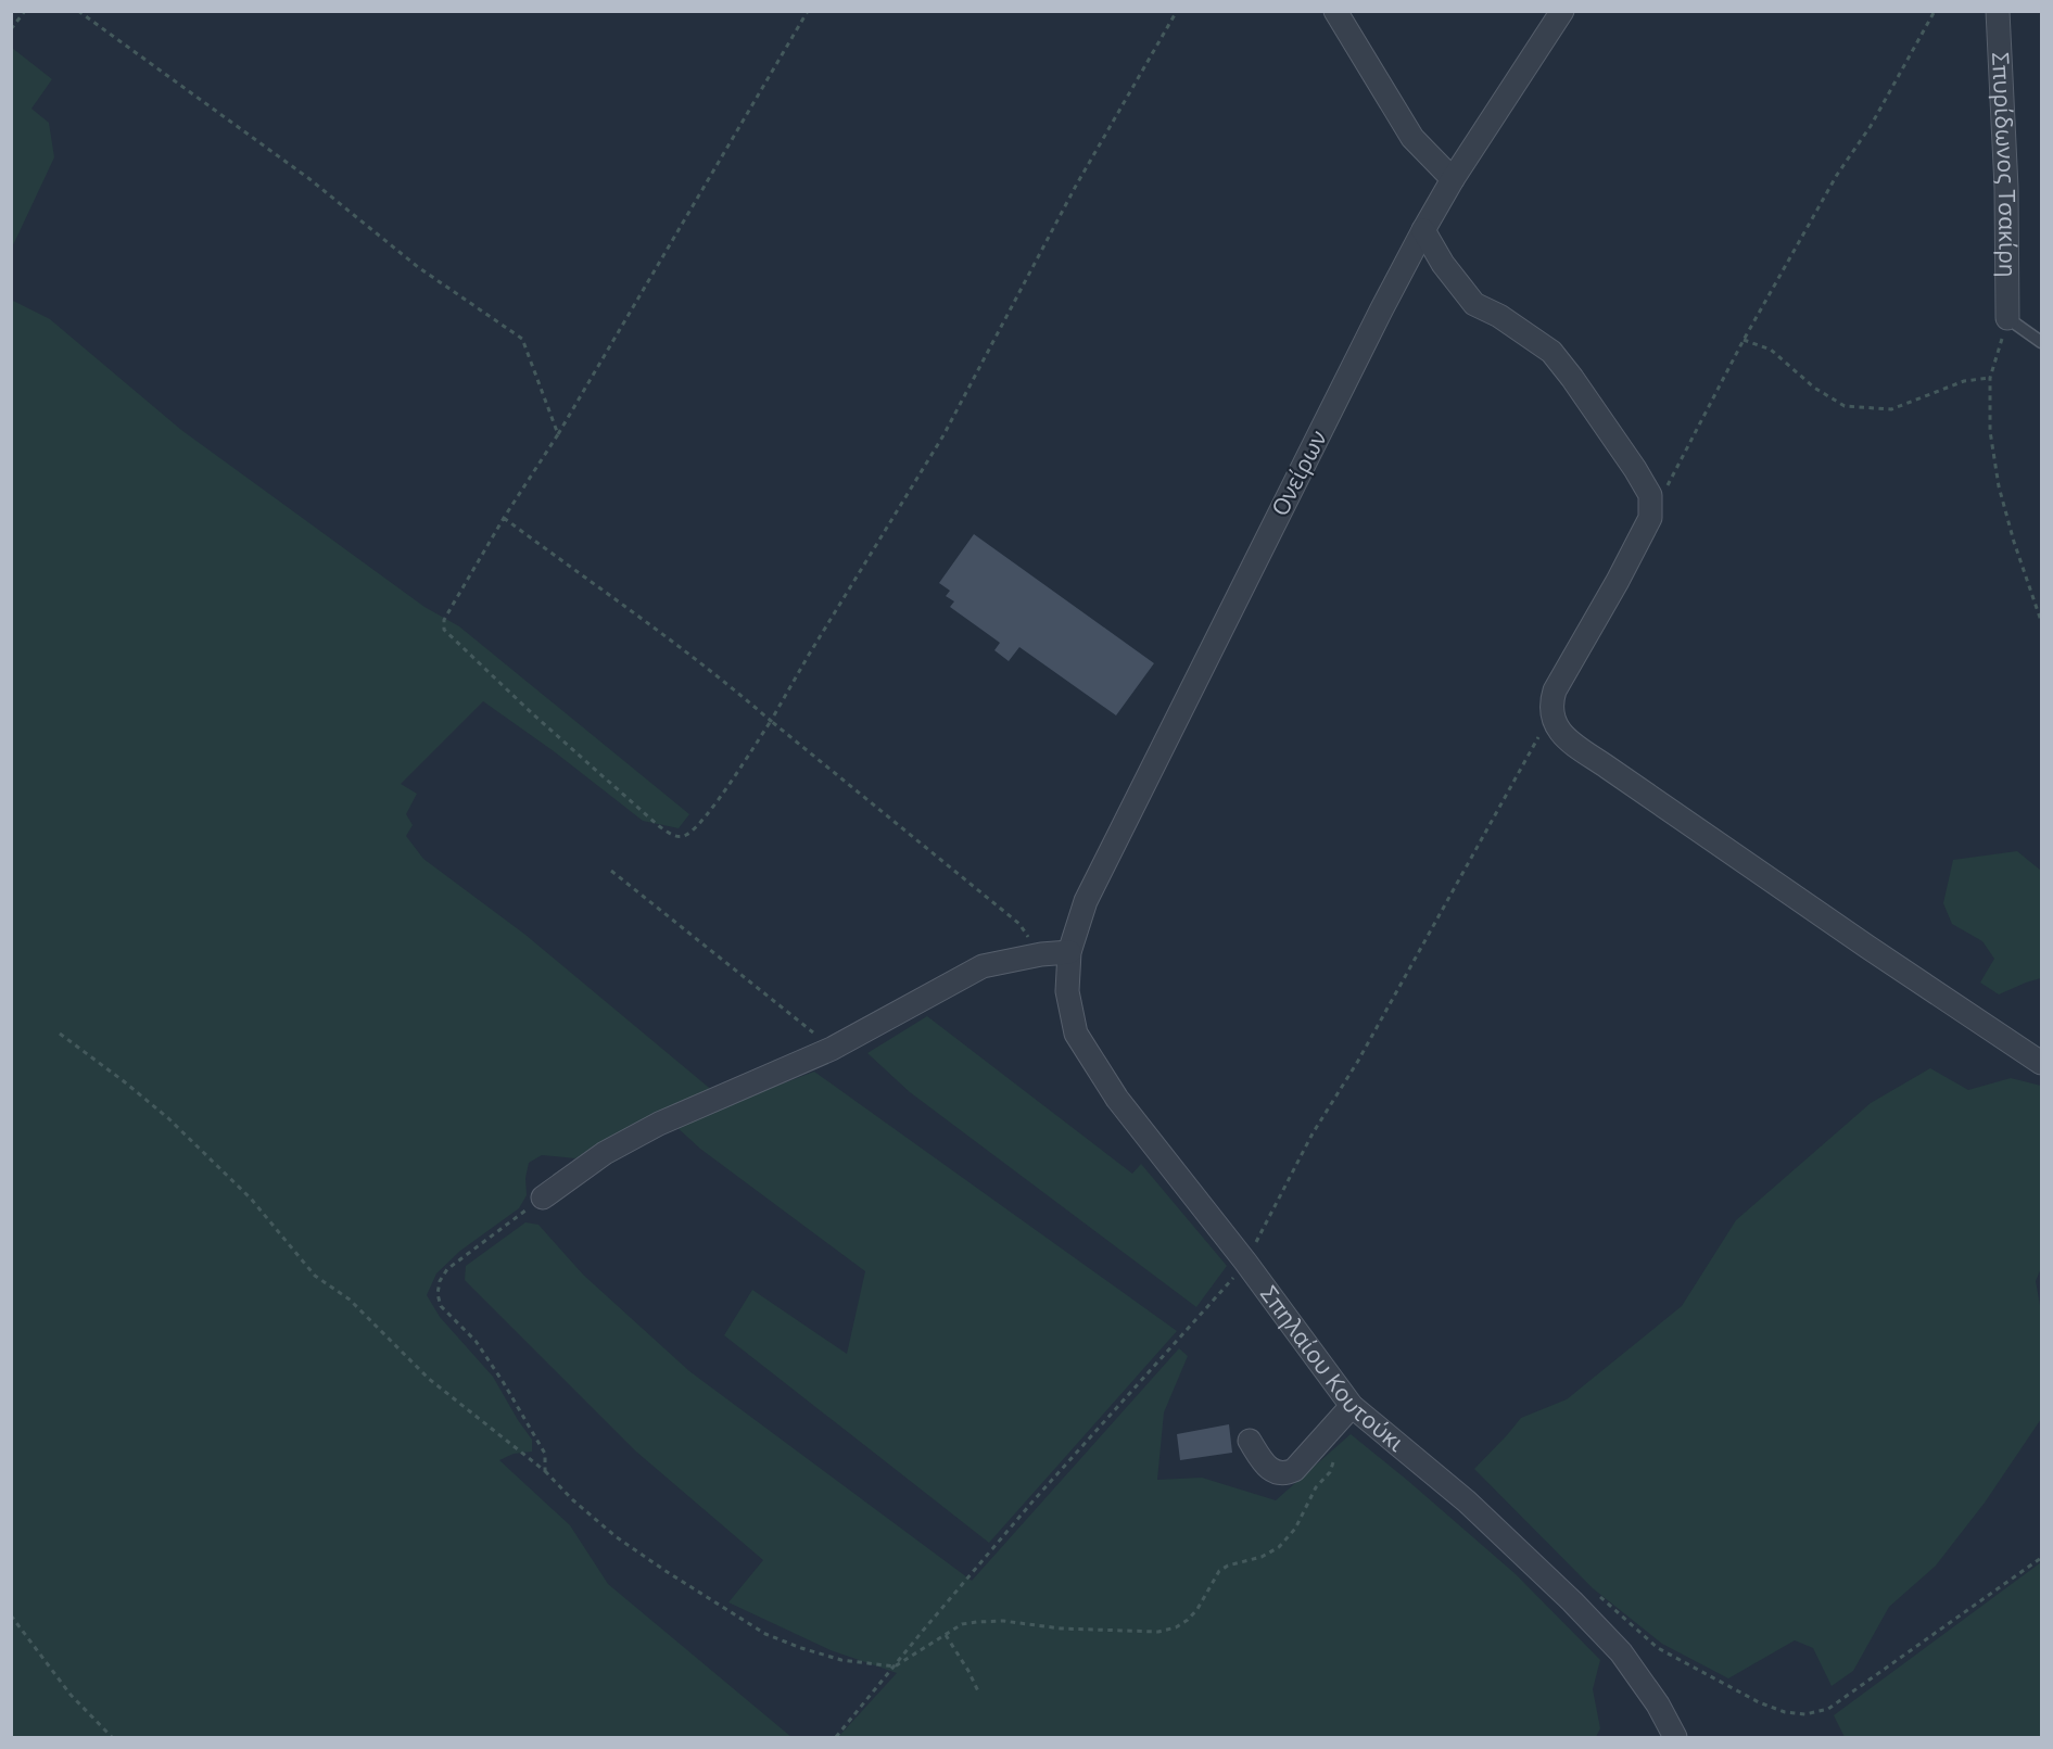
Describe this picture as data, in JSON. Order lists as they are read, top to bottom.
{
  "streets": {
    "street": ["Σπυρίδωνος Τσακίρη", "Ονείρων", "Σπηλαίου Κουτούκι"]
  },
  "crossings": [
    ["Ονείρων", "Σπηλαίου Κουτούκι"]
  ]
}
